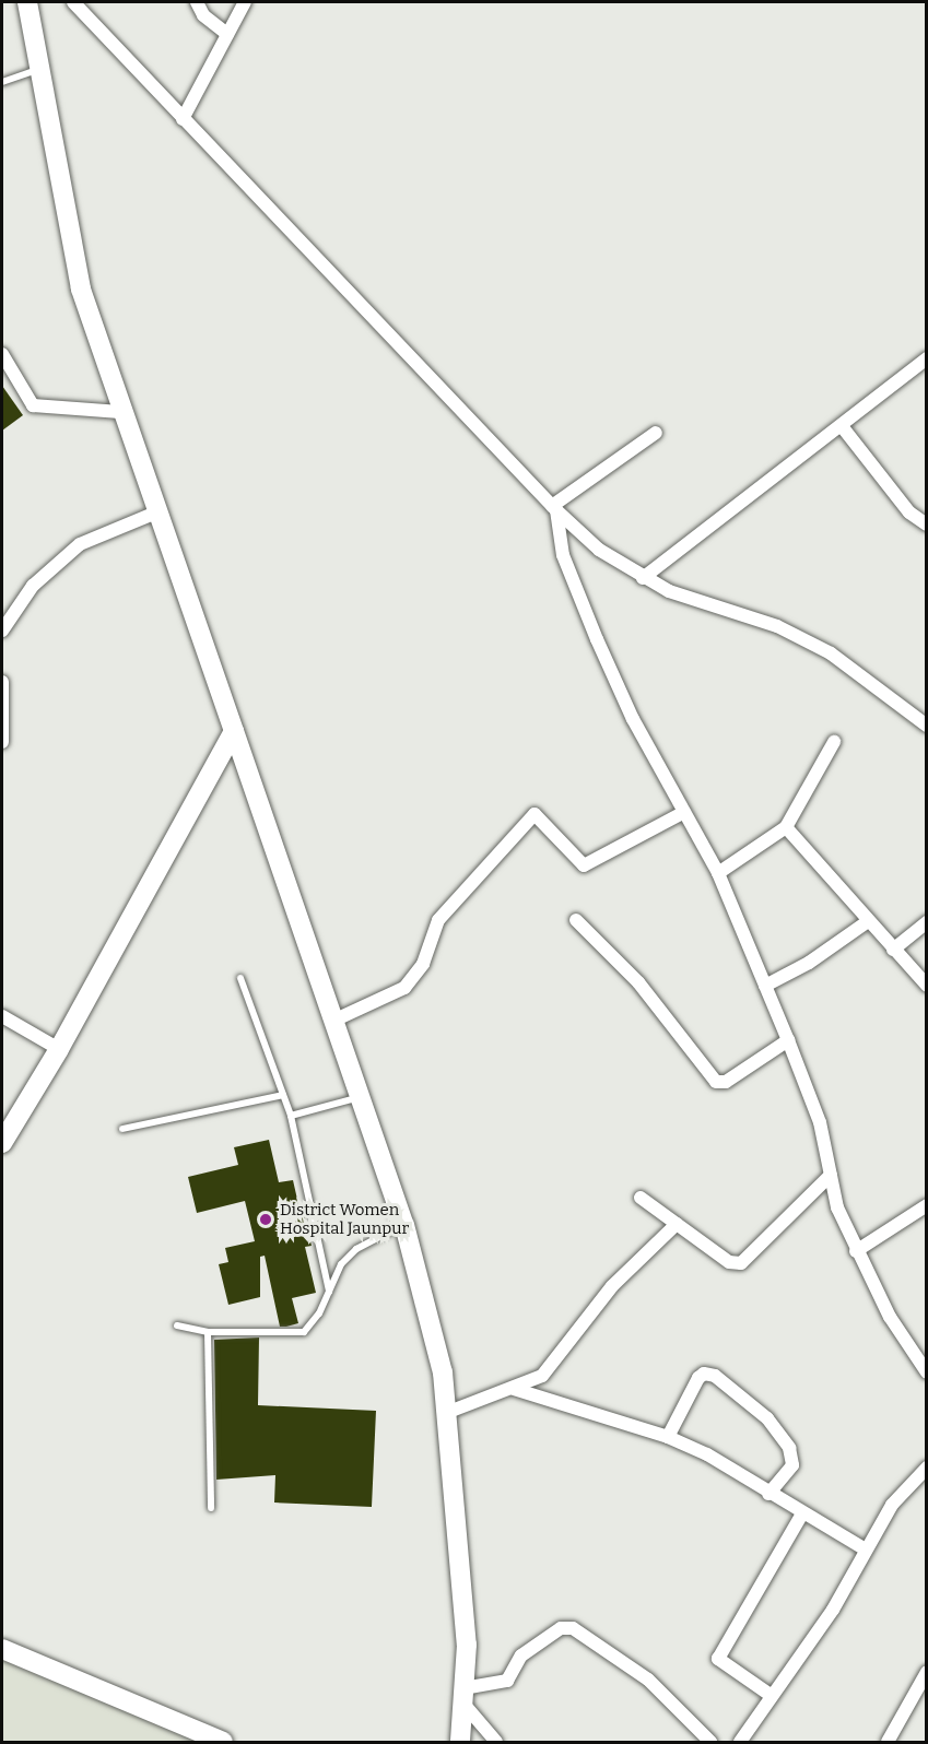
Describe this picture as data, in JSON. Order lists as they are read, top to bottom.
{
  "places": ["District Women Hospital Jaunpur"]
}
